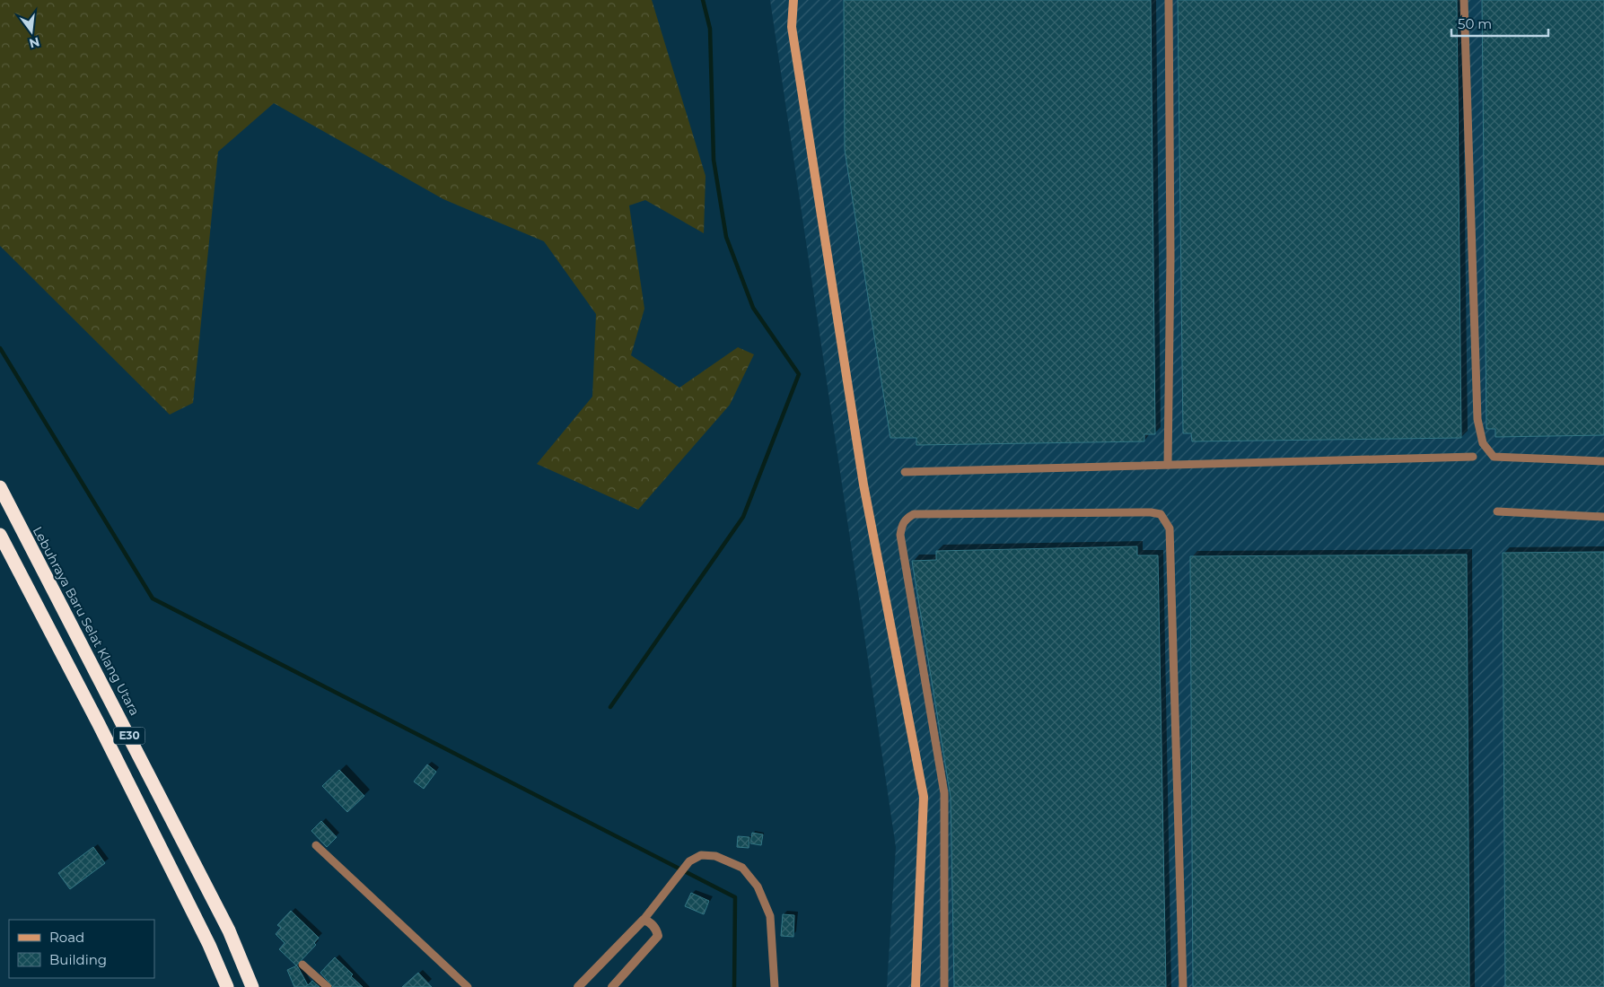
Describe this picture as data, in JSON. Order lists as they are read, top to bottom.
{
  "streets": {
    "highway": ["Lebuhraya Baru Selat Klang Utara", "E30"]
  },
  "legend": ["Road", "Building"],
  "scale_bar": "50 m",
  "north": "bottom"
}
